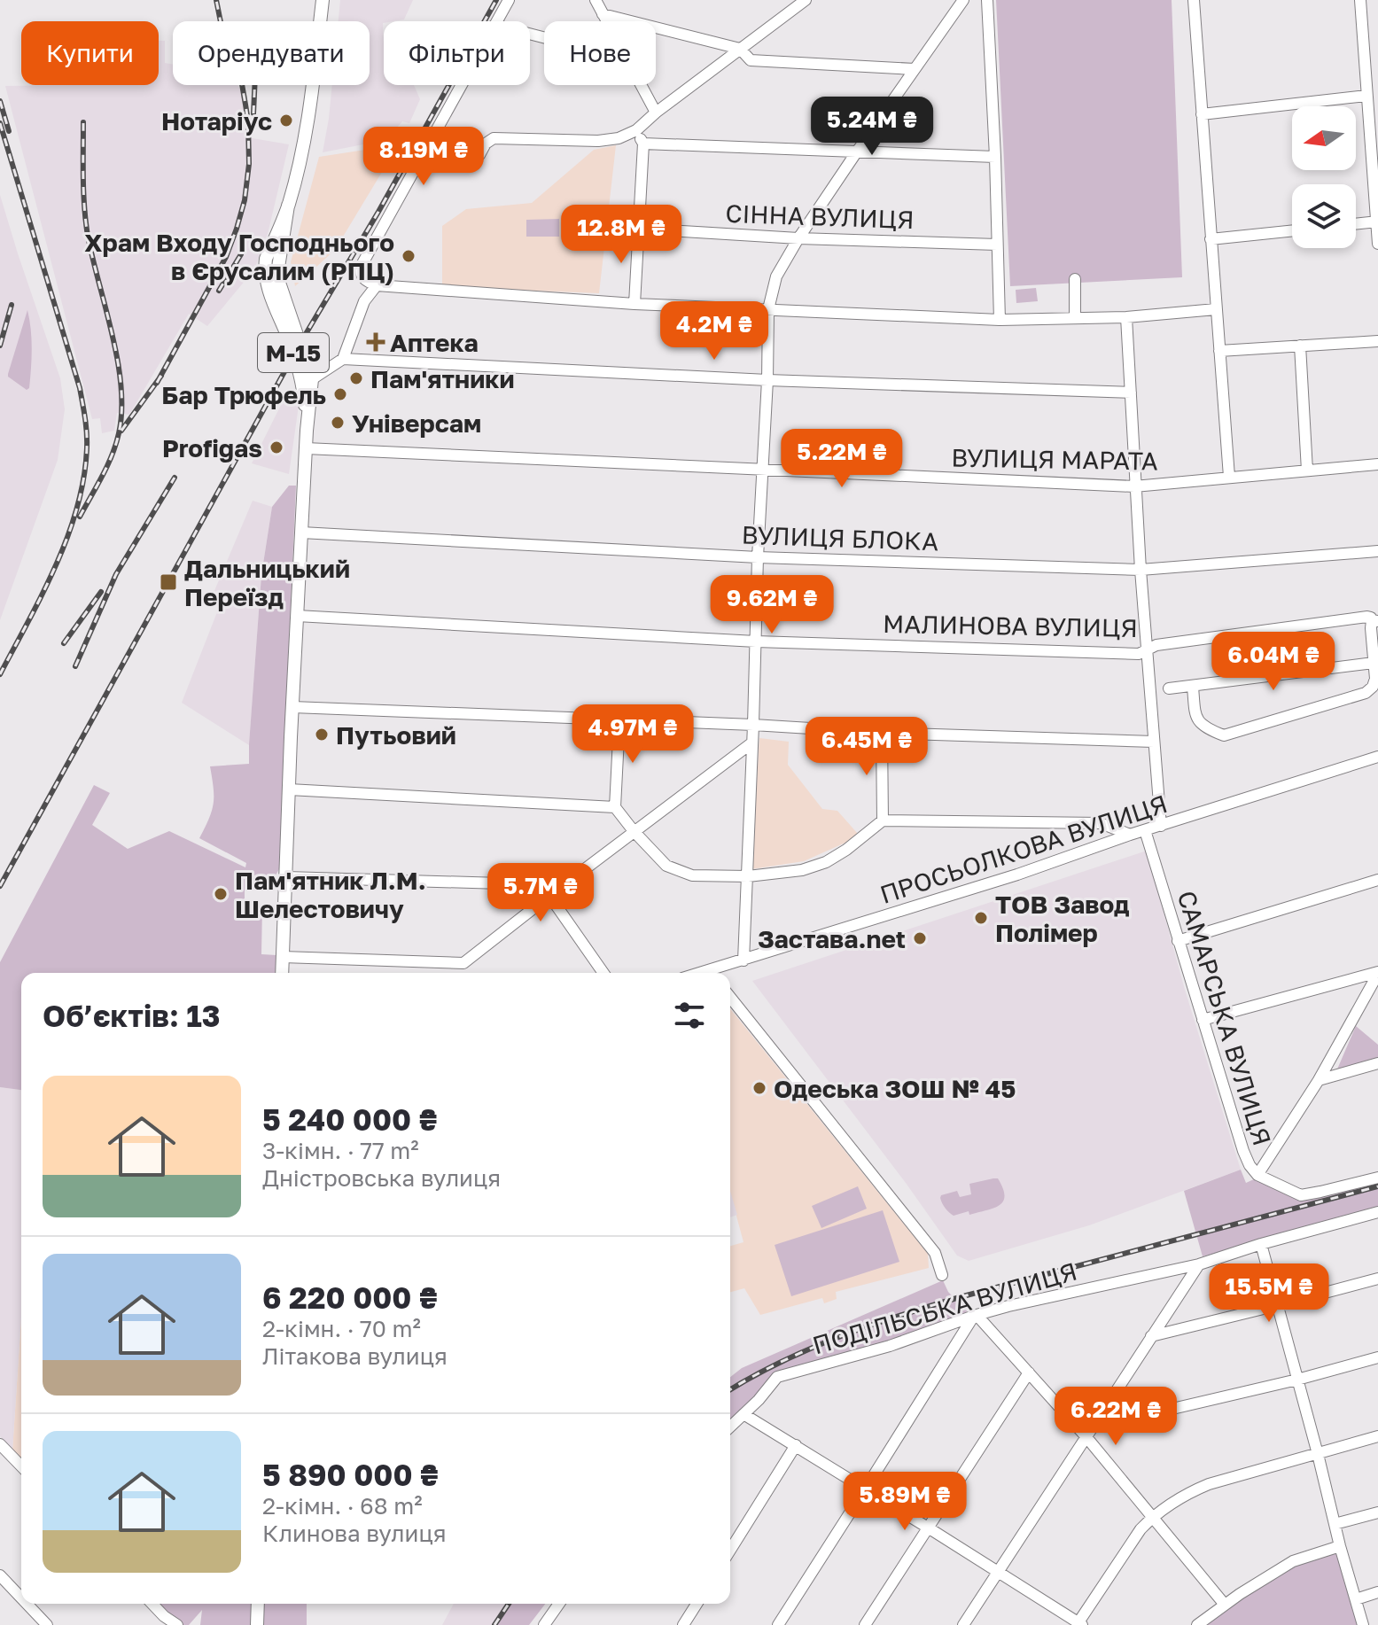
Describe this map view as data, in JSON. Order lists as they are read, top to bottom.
{
  "streets": {
    "main road": ["М-15"],
    "street": [
      "СІННА ВУЛИЦЯ",
      "ВУЛИЦЯ МАРАТА",
      "ВУЛИЦЯ БЛОКА",
      "МАЛИНОВА ВУЛИЦЯ",
      "ПРОСЬОЛКОВА ВУЛИЦЯ",
      "САМАРСЬКА ВУЛИЦЯ",
      "ПОДІЛЬСЬКА ВУЛИЦЯ"
    ]
  },
  "crossings": [
    ["М-15", "ВУЛИЦЯ МАРАТА"],
    ["М-15", "ВУЛИЦЯ БЛОКА"],
    ["М-15", "МАЛИНОВА ВУЛИЦЯ"],
    ["ПРОСЬОЛКОВА ВУЛИЦЯ", "САМАРСЬКА ВУЛИЦЯ"]
  ],
  "places": {
    "other": [
      "Нотаріус",
      "Храм Входу Господнього в Єрусалим (РПЦ)",
      "Пам'ятники",
      "Бар Трюфель",
      "Універсам",
      "Profigas",
      "Путьовий",
      "Пам'ятник Л.М. Шелестовичу",
      "ТОВ Завод Полімер",
      "Застава.net",
      "Одеська ЗОШ № 45"
    ],
    "health": ["Аптека"],
    "transit": ["Дальницький Переїзд"]
  },
  "north": "left",
  "page": {
    "chip": [
      "Купити",
      "Орендувати",
      "Фільтри",
      "Нове"
    ],
    "price": [
      "5.24M ₴",
      "8.19M ₴",
      "12.8M ₴",
      "4.2M ₴",
      "5.22M ₴",
      "9.62M ₴",
      "6.04M ₴",
      "4.97M ₴",
      "6.45M ₴",
      "5.7M ₴",
      "15.5M ₴",
      "6.22M ₴",
      "5.89M ₴"
    ],
    "heading": "Об’єктів: 13",
    "list": [
      {
        "name": "5 240 000 ₴",
        "note": "3-кімн. · 77 m² · Дністровська вулиця"
      },
      {
        "name": "6 220 000 ₴",
        "note": "2-кімн. · 70 m² · Літакова вулиця"
      },
      {
        "name": "5 890 000 ₴",
        "note": "2-кімн. · 68 m² · Клинова вулиця"
      }
    ]
  }
}
